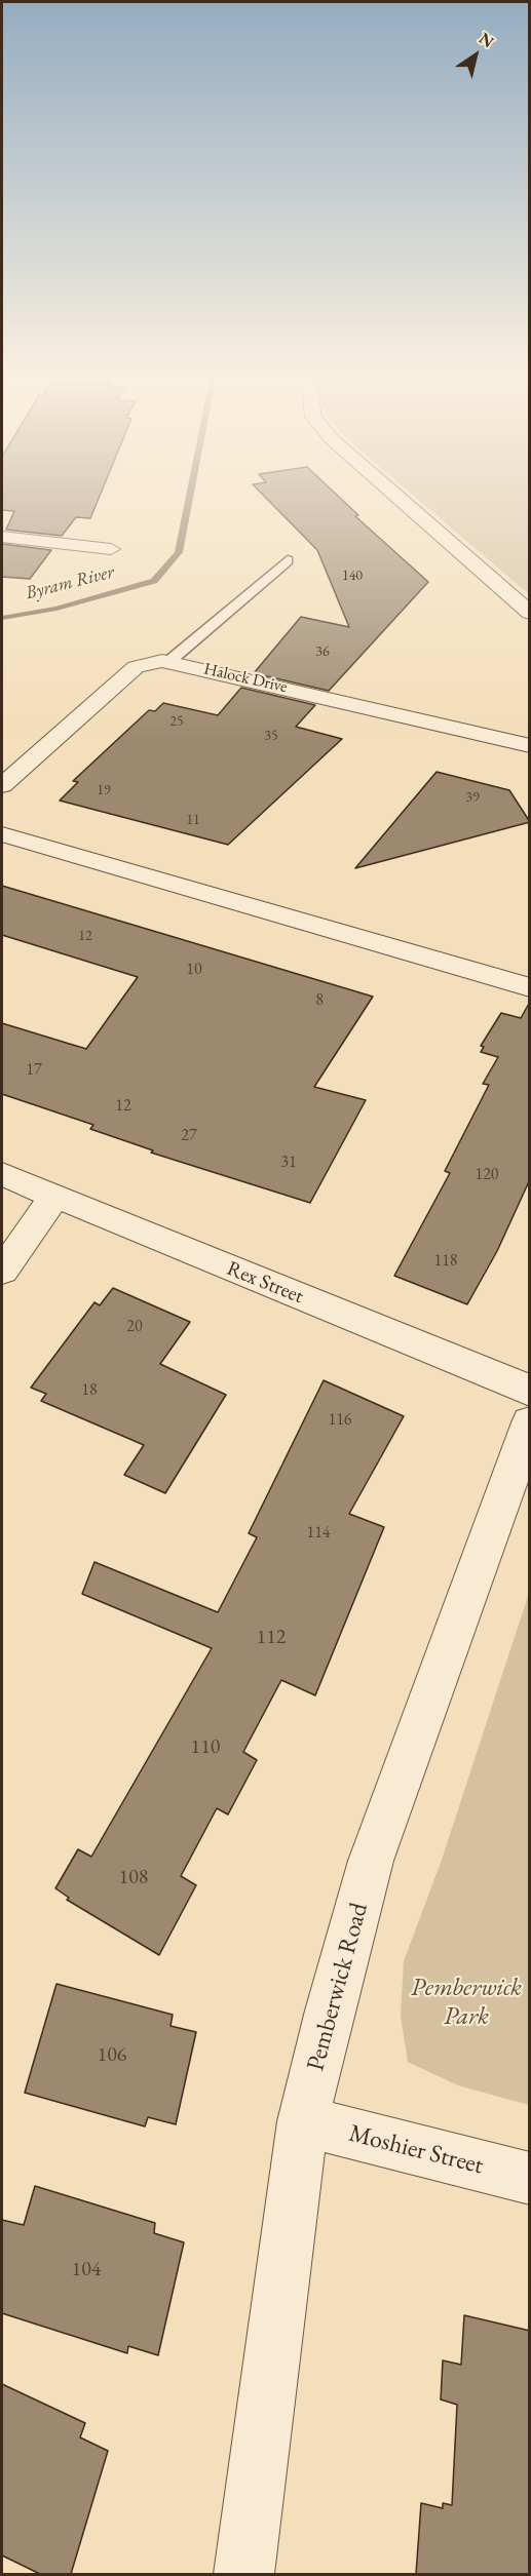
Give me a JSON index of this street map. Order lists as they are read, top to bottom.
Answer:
{
  "streets": {
    "street": [
      "Halock Drive",
      "Rex Street",
      "Pemberwick Road",
      "Moshier Street"
    ]
  },
  "crossings": [
    ["Pemberwick Road", "Moshier Street"]
  ],
  "water": ["Byram River"],
  "parks": ["Pemberwick Park"],
  "house_numbers": [
    "140",
    "36",
    "25",
    "35",
    "19",
    "39",
    "11",
    "12",
    "10",
    "8",
    "17",
    "12",
    "27",
    "31",
    "120",
    "118",
    "20",
    "18",
    "116",
    "114",
    "112",
    "110",
    "108",
    "106",
    "104"
  ],
  "north": "top right"
}
